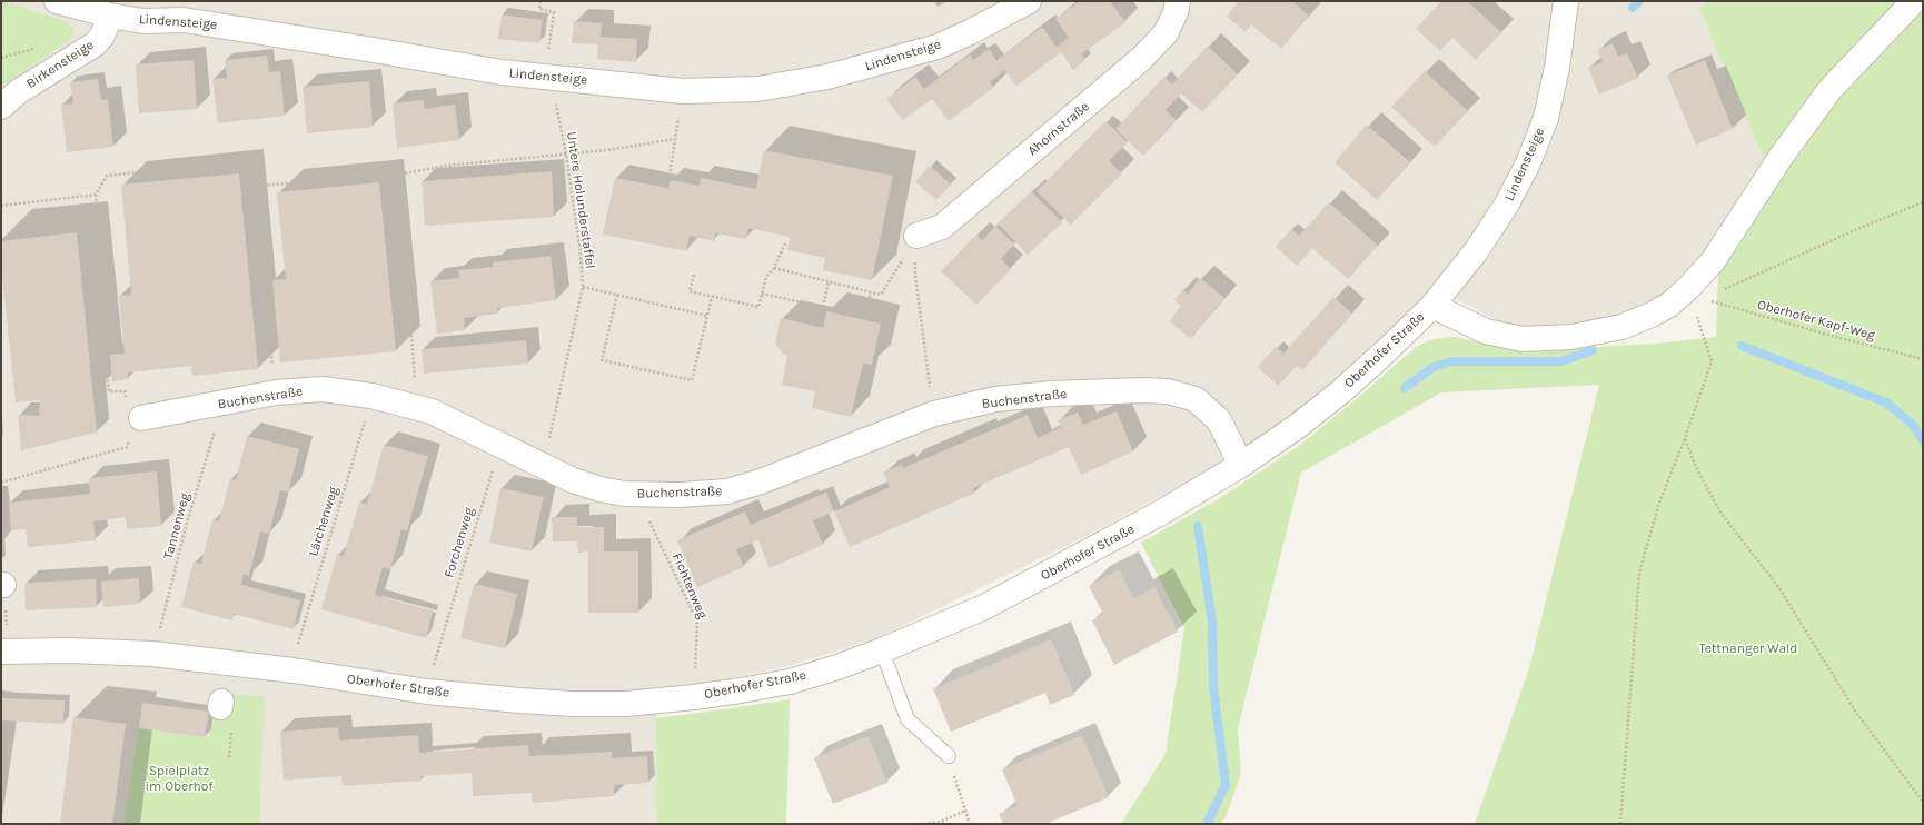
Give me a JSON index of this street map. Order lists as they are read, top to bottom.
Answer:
{
  "streets": {
    "street": [
      "Lindensteige",
      "Birkensteige",
      "Ahornstraße",
      "Oberhofer Straße",
      "Buchenstraße"
    ],
    "path": [
      "Untere Holunderstaffel",
      "Oberhofer Kapf-Weg",
      "Lärchenweg",
      "Tannenweg",
      "Forchenweg",
      "Fichtenweg"
    ]
  },
  "crossings": [
    ["Lindensteige", "Birkensteige"],
    ["Lindensteige", "Oberhofer Straße"],
    ["Oberhofer Straße", "Buchenstraße"],
    ["Oberhofer Straße", "Fichtenweg"]
  ],
  "parks": ["Tettnanger Wald", "Spielplatz im Oberhof"]
}
